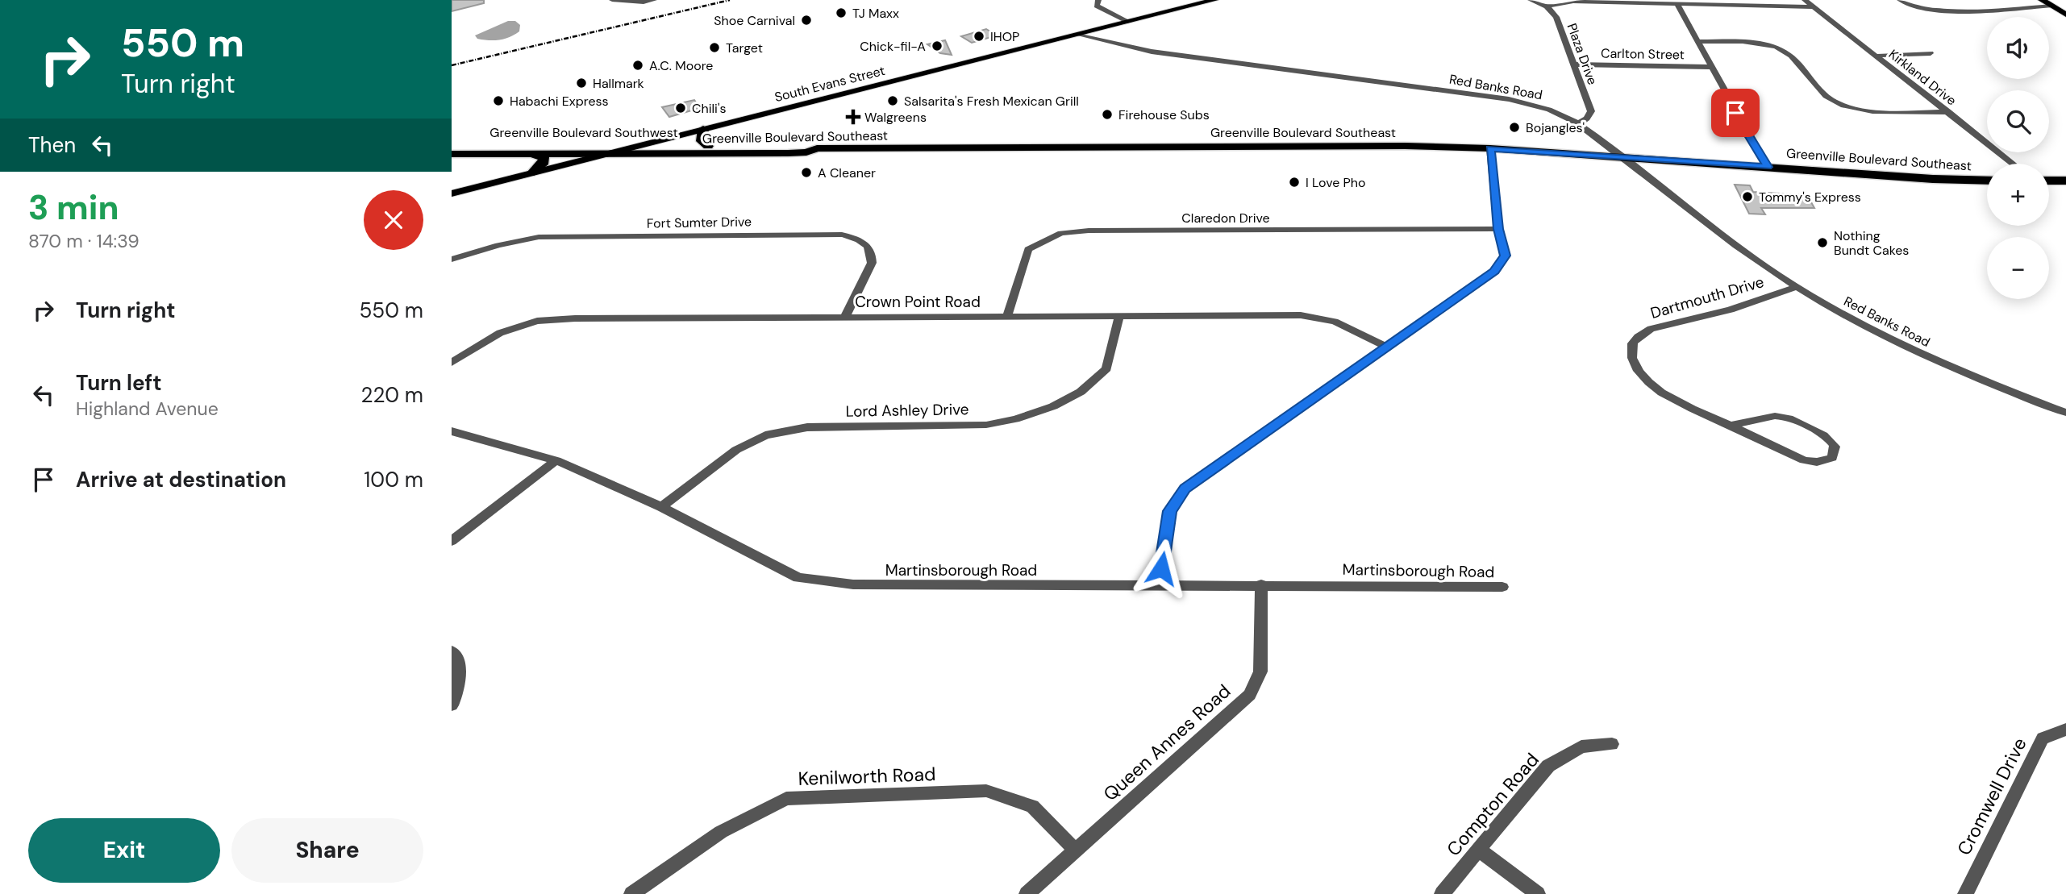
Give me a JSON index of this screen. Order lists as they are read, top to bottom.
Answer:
{
  "streets": {
    "highway": ["Greenville Boulevard Southwest", "Greenville Boulevard Southeast"],
    "main road": ["South Evans Street"],
    "street": [
      "Plaza Drive",
      "Carlton Street",
      "Kirkland Drive",
      "Red Banks Road",
      "Claredon Drive",
      "Fort Sumter Drive",
      "Dartmouth Drive",
      "Crown Point Road",
      "Lord Ashley Drive",
      "Martinsborough Road",
      "Queen Annes Road",
      "Kenilworth Road",
      "Cromwell Drive",
      "Compton Road"
    ]
  },
  "crossings": [
    ["Plaza Drive", "Carlton Street"],
    ["Plaza Drive", "Red Banks Road"],
    ["South Evans Street", "Red Banks Road"],
    ["South Evans Street", "Greenville Boulevard Southwest"],
    ["South Evans Street", "Greenville Boulevard Southeast"],
    ["Red Banks Road", "Greenville Boulevard Southeast"],
    ["Red Banks Road", "Dartmouth Drive"],
    ["Greenville Boulevard Southwest", "Greenville Boulevard Southeast"],
    ["Claredon Drive", "Crown Point Road"],
    ["Fort Sumter Drive", "Crown Point Road"],
    ["Crown Point Road", "Lord Ashley Drive"],
    ["Lord Ashley Drive", "Martinsborough Road"],
    ["Martinsborough Road", "Queen Annes Road"],
    ["Queen Annes Road", "Kenilworth Road"]
  ],
  "places": {
    "other": [
      "TJ Maxx",
      "Shoe Carnival",
      "IHOP",
      "Chick-fil-A",
      "Target",
      "A.C. Moore",
      "Hallmark",
      "Habachi Express",
      "Salsarita's Fresh Mexican Grill",
      "Chili's",
      "Firehouse Subs",
      "Bojangles'",
      "A Cleaner",
      "I Love Pho",
      "Tommy's Express",
      "Nothing Bundt Cakes"
    ],
    "health": ["Walgreens"]
  },
  "page": {
    "turn": ["550 m", "Turn right"],
    "map_buttons": ["+", "−"],
    "then": "Then",
    "heading": ["3 min", "870 m · 14:39"],
    "list": [
      {
        "name": "Turn right",
        "value": "550 m"
      },
      {
        "name": "Turn left",
        "note": "Highland Avenue",
        "value": "220 m"
      },
      {
        "name": "Arrive at destination",
        "value": "100 m"
      }
    ],
    "buttons": ["Exit", "Share"]
  }
}
